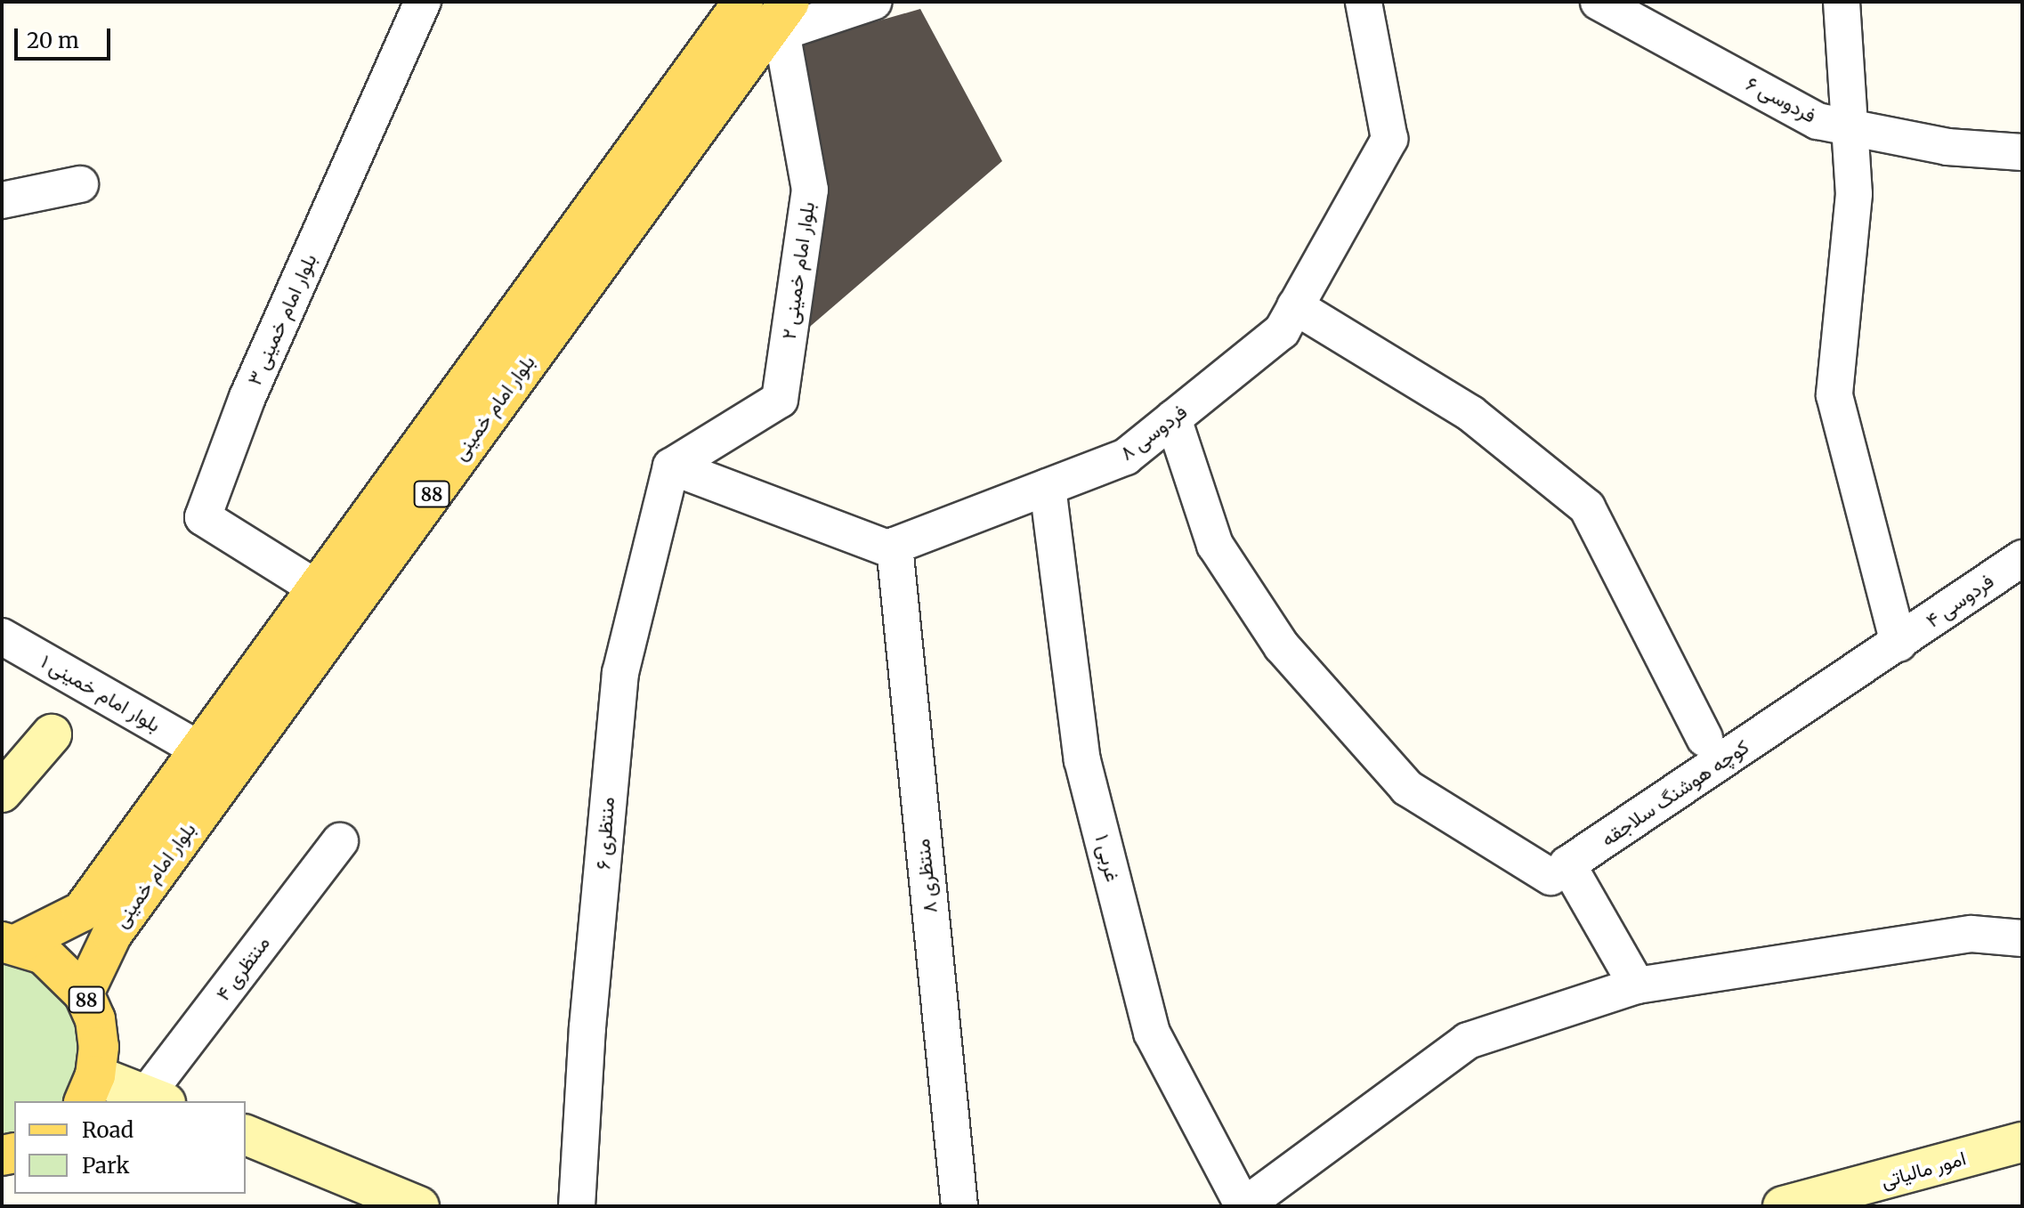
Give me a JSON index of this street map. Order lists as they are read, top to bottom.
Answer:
{
  "streets": {
    "main road": ["بلوار امام خمینی", "88"],
    "street": [
      "فردوسی ۶",
      "بلوار امام خمینی ۲",
      "بلوار امام خمینی ۳",
      "فردوسی ۸",
      "فردوسی ۴",
      "بلوار امام خمینی ۱",
      "کوچه هوشنگ سلاجقه",
      "منتظری ۶",
      "غربی ۱",
      "منتظری ۸",
      "منتظری ۴",
      "امور مالیاتی"
    ]
  },
  "crossings": [
    ["بلوار امام خمینی ۲", "بلوار امام خمینی"],
    ["بلوار امام خمینی ۲", "منتظری ۶"],
    ["بلوار امام خمینی ۳", "بلوار امام خمینی"],
    ["بلوار امام خمینی", "88"],
    ["بلوار امام خمینی", "بلوار امام خمینی ۱"],
    ["فردوسی ۸", "غربی ۱"],
    ["فردوسی ۸", "منتظری ۸"],
    ["فردوسی ۴", "کوچه هوشنگ سلاجقه"]
  ],
  "legend": ["Road", "Park"],
  "scale_bar": "20 m"
}
